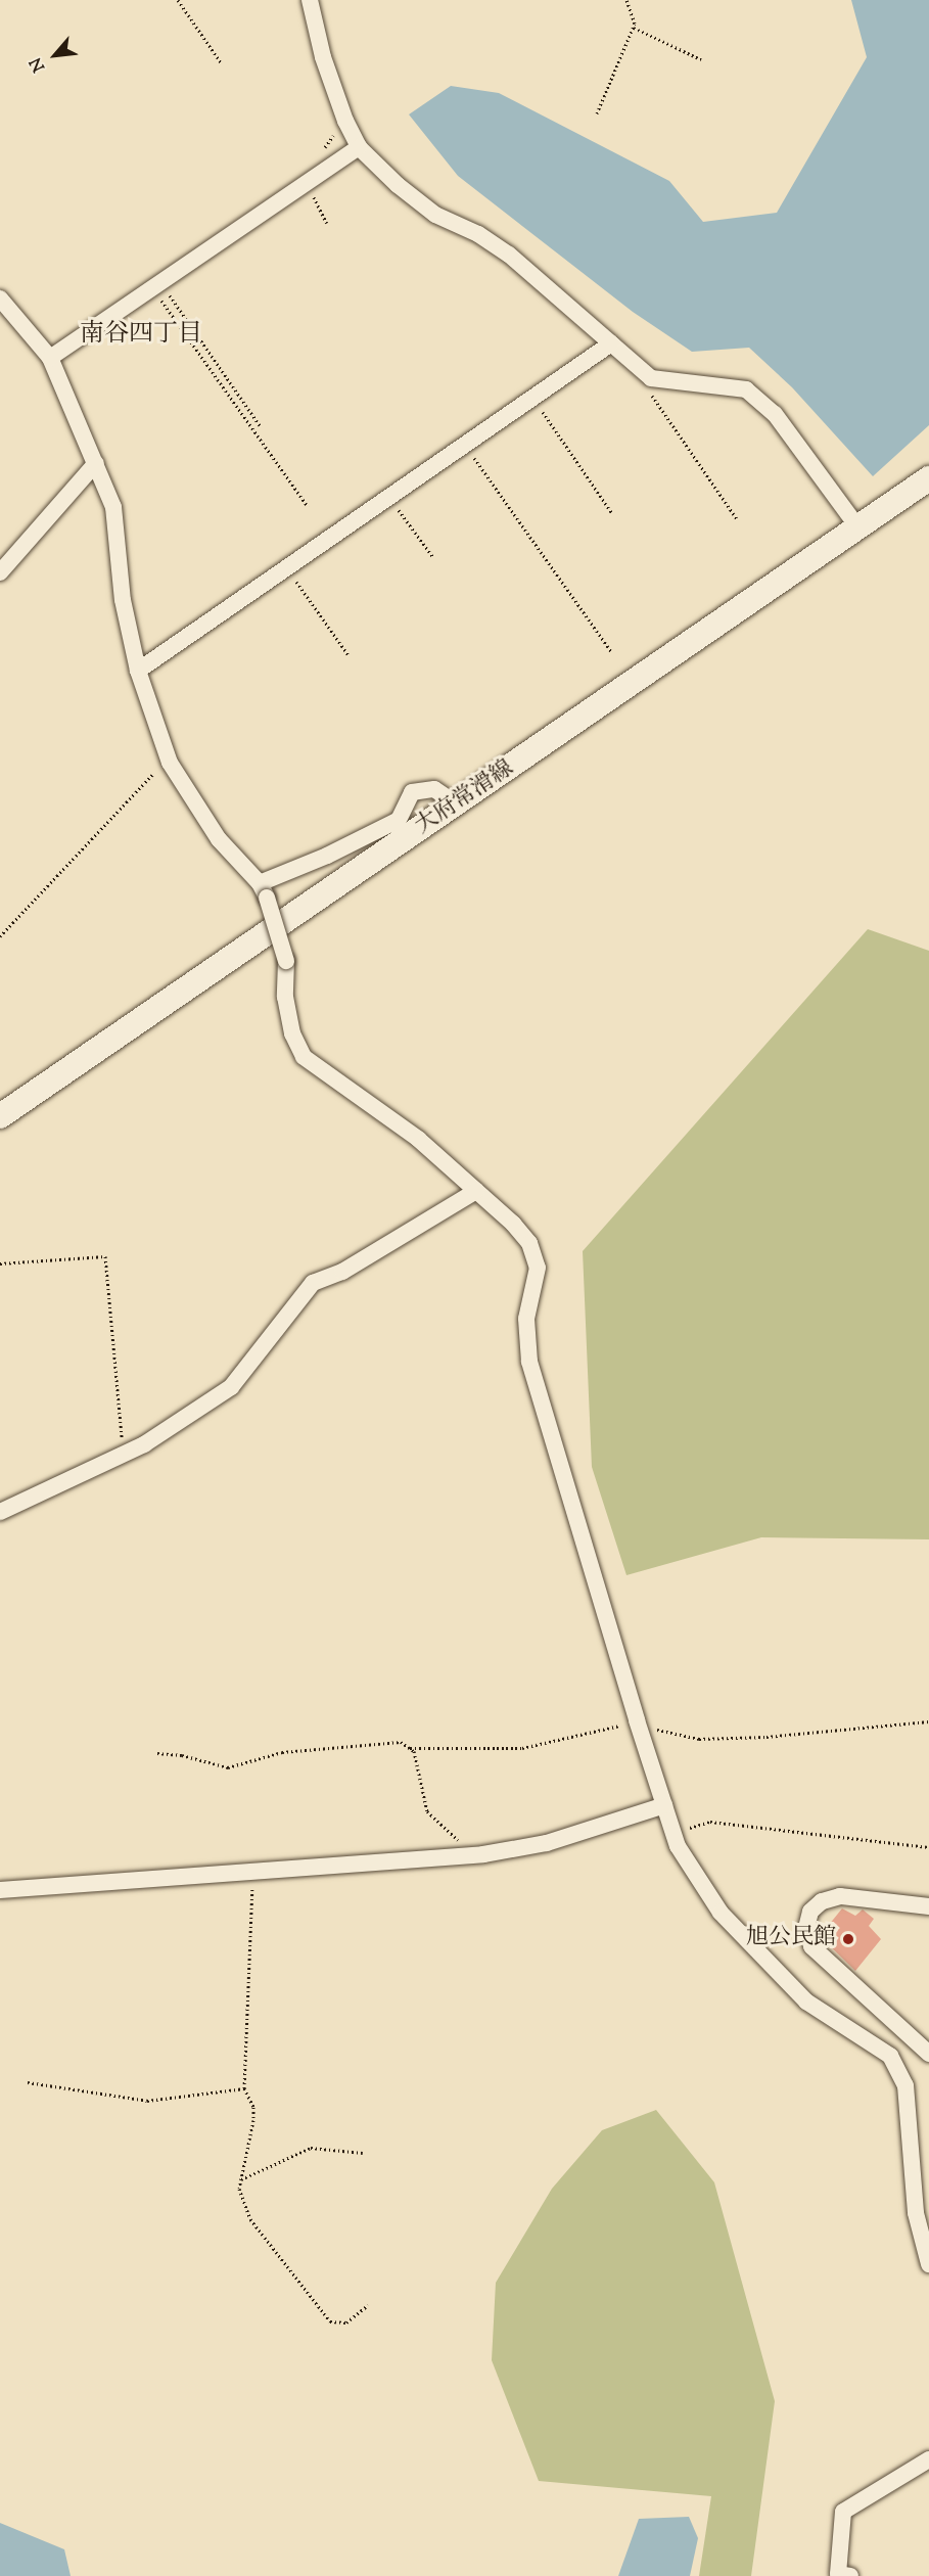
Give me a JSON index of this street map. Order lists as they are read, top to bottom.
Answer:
{
  "streets": {
    "main road": ["大府常滑線"]
  },
  "districts": ["南谷四丁目"],
  "places": ["旭公民館"],
  "north": "bottom left"
}
